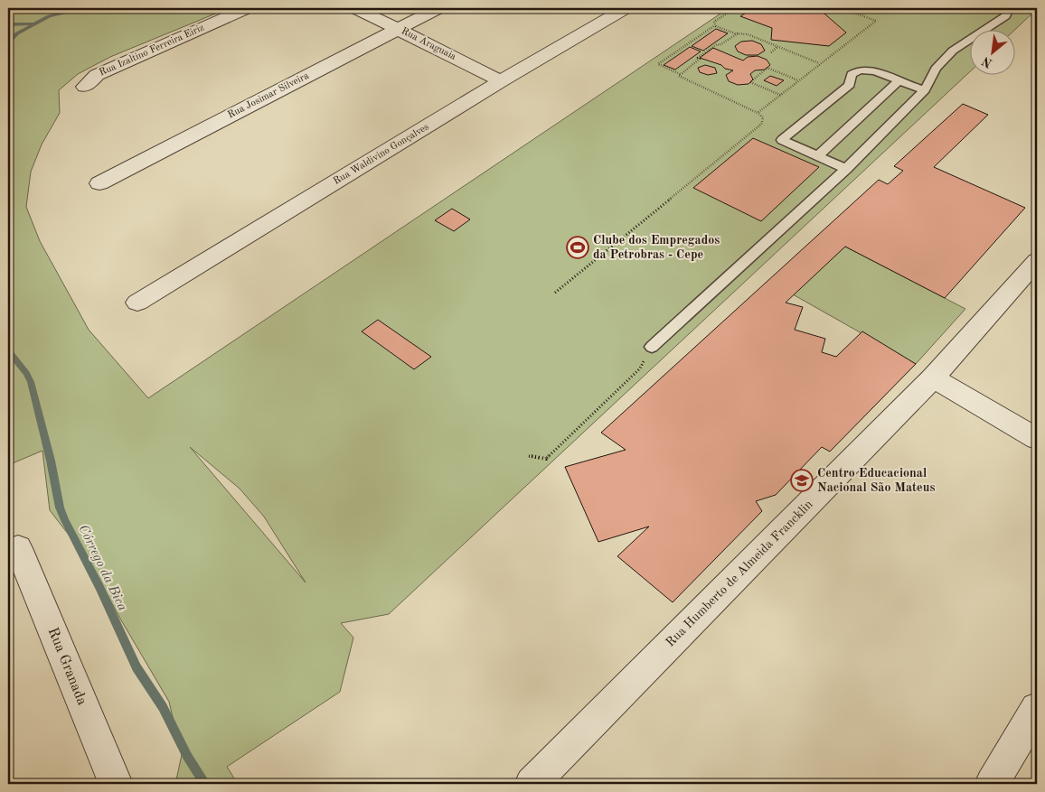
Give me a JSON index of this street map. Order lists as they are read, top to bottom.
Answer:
{
  "streets": {
    "street": [
      "Rua Araguaia",
      "Rua Izaltino Ferreira Eiriz",
      "Rua Josimar Silveira",
      "Rua Waldivino Gonçalves",
      "Rua Humberto de Almeida Francklin",
      "Rua Granada"
    ]
  },
  "crossings": [
    ["Rua Araguaia", "Rua Josimar Silveira"],
    ["Rua Araguaia", "Rua Waldivino Gonçalves"]
  ],
  "water": ["Córrego da Bica"],
  "places": {
    "sports": ["Clube dos Empregados da Petrobras - Cepe"],
    "school or university": ["Centro Educacional Nacional São Mateus"]
  },
  "north": "bottom left"
}
